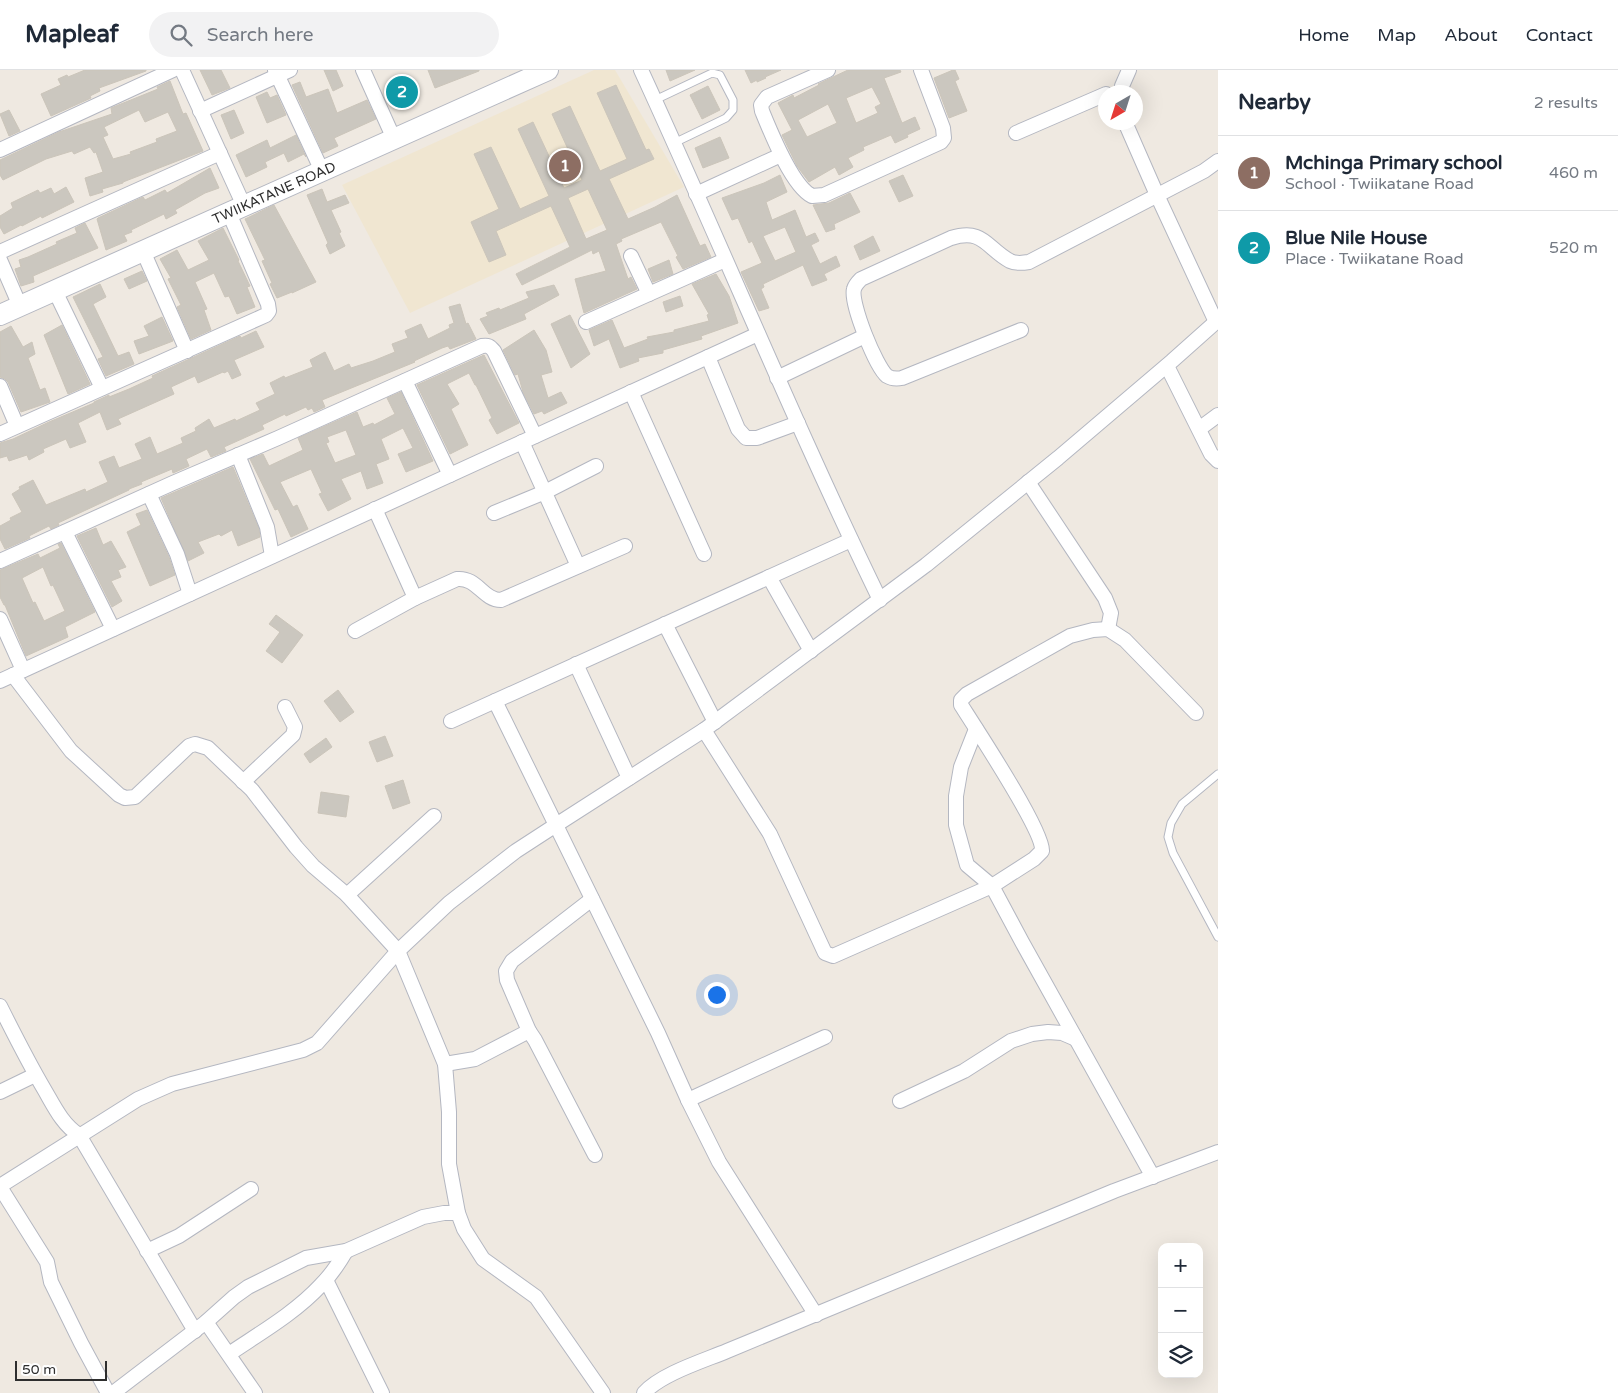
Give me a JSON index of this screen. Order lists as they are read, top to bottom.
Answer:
{
  "streets": {
    "main road": ["TWIIKATANE ROAD"]
  },
  "scale_bar": "50 m",
  "north": "bottom left",
  "page": {
    "header": "Mapleaf",
    "search": "Search here",
    "nav": [
      "Home",
      "Map",
      "About",
      "Contact"
    ],
    "heading": ["Nearby", "2 results"],
    "pins": ["2", "1"],
    "list": [
      {
        "mark": "1",
        "name": "Mchinga Primary school",
        "note": "School · Twiikatane Road",
        "value": "460 m"
      },
      {
        "mark": "2",
        "name": "Blue Nile House",
        "note": "Place · Twiikatane Road",
        "value": "520 m"
      }
    ],
    "map_buttons": ["+", "−"],
    "scale": "50 m"
  }
}
